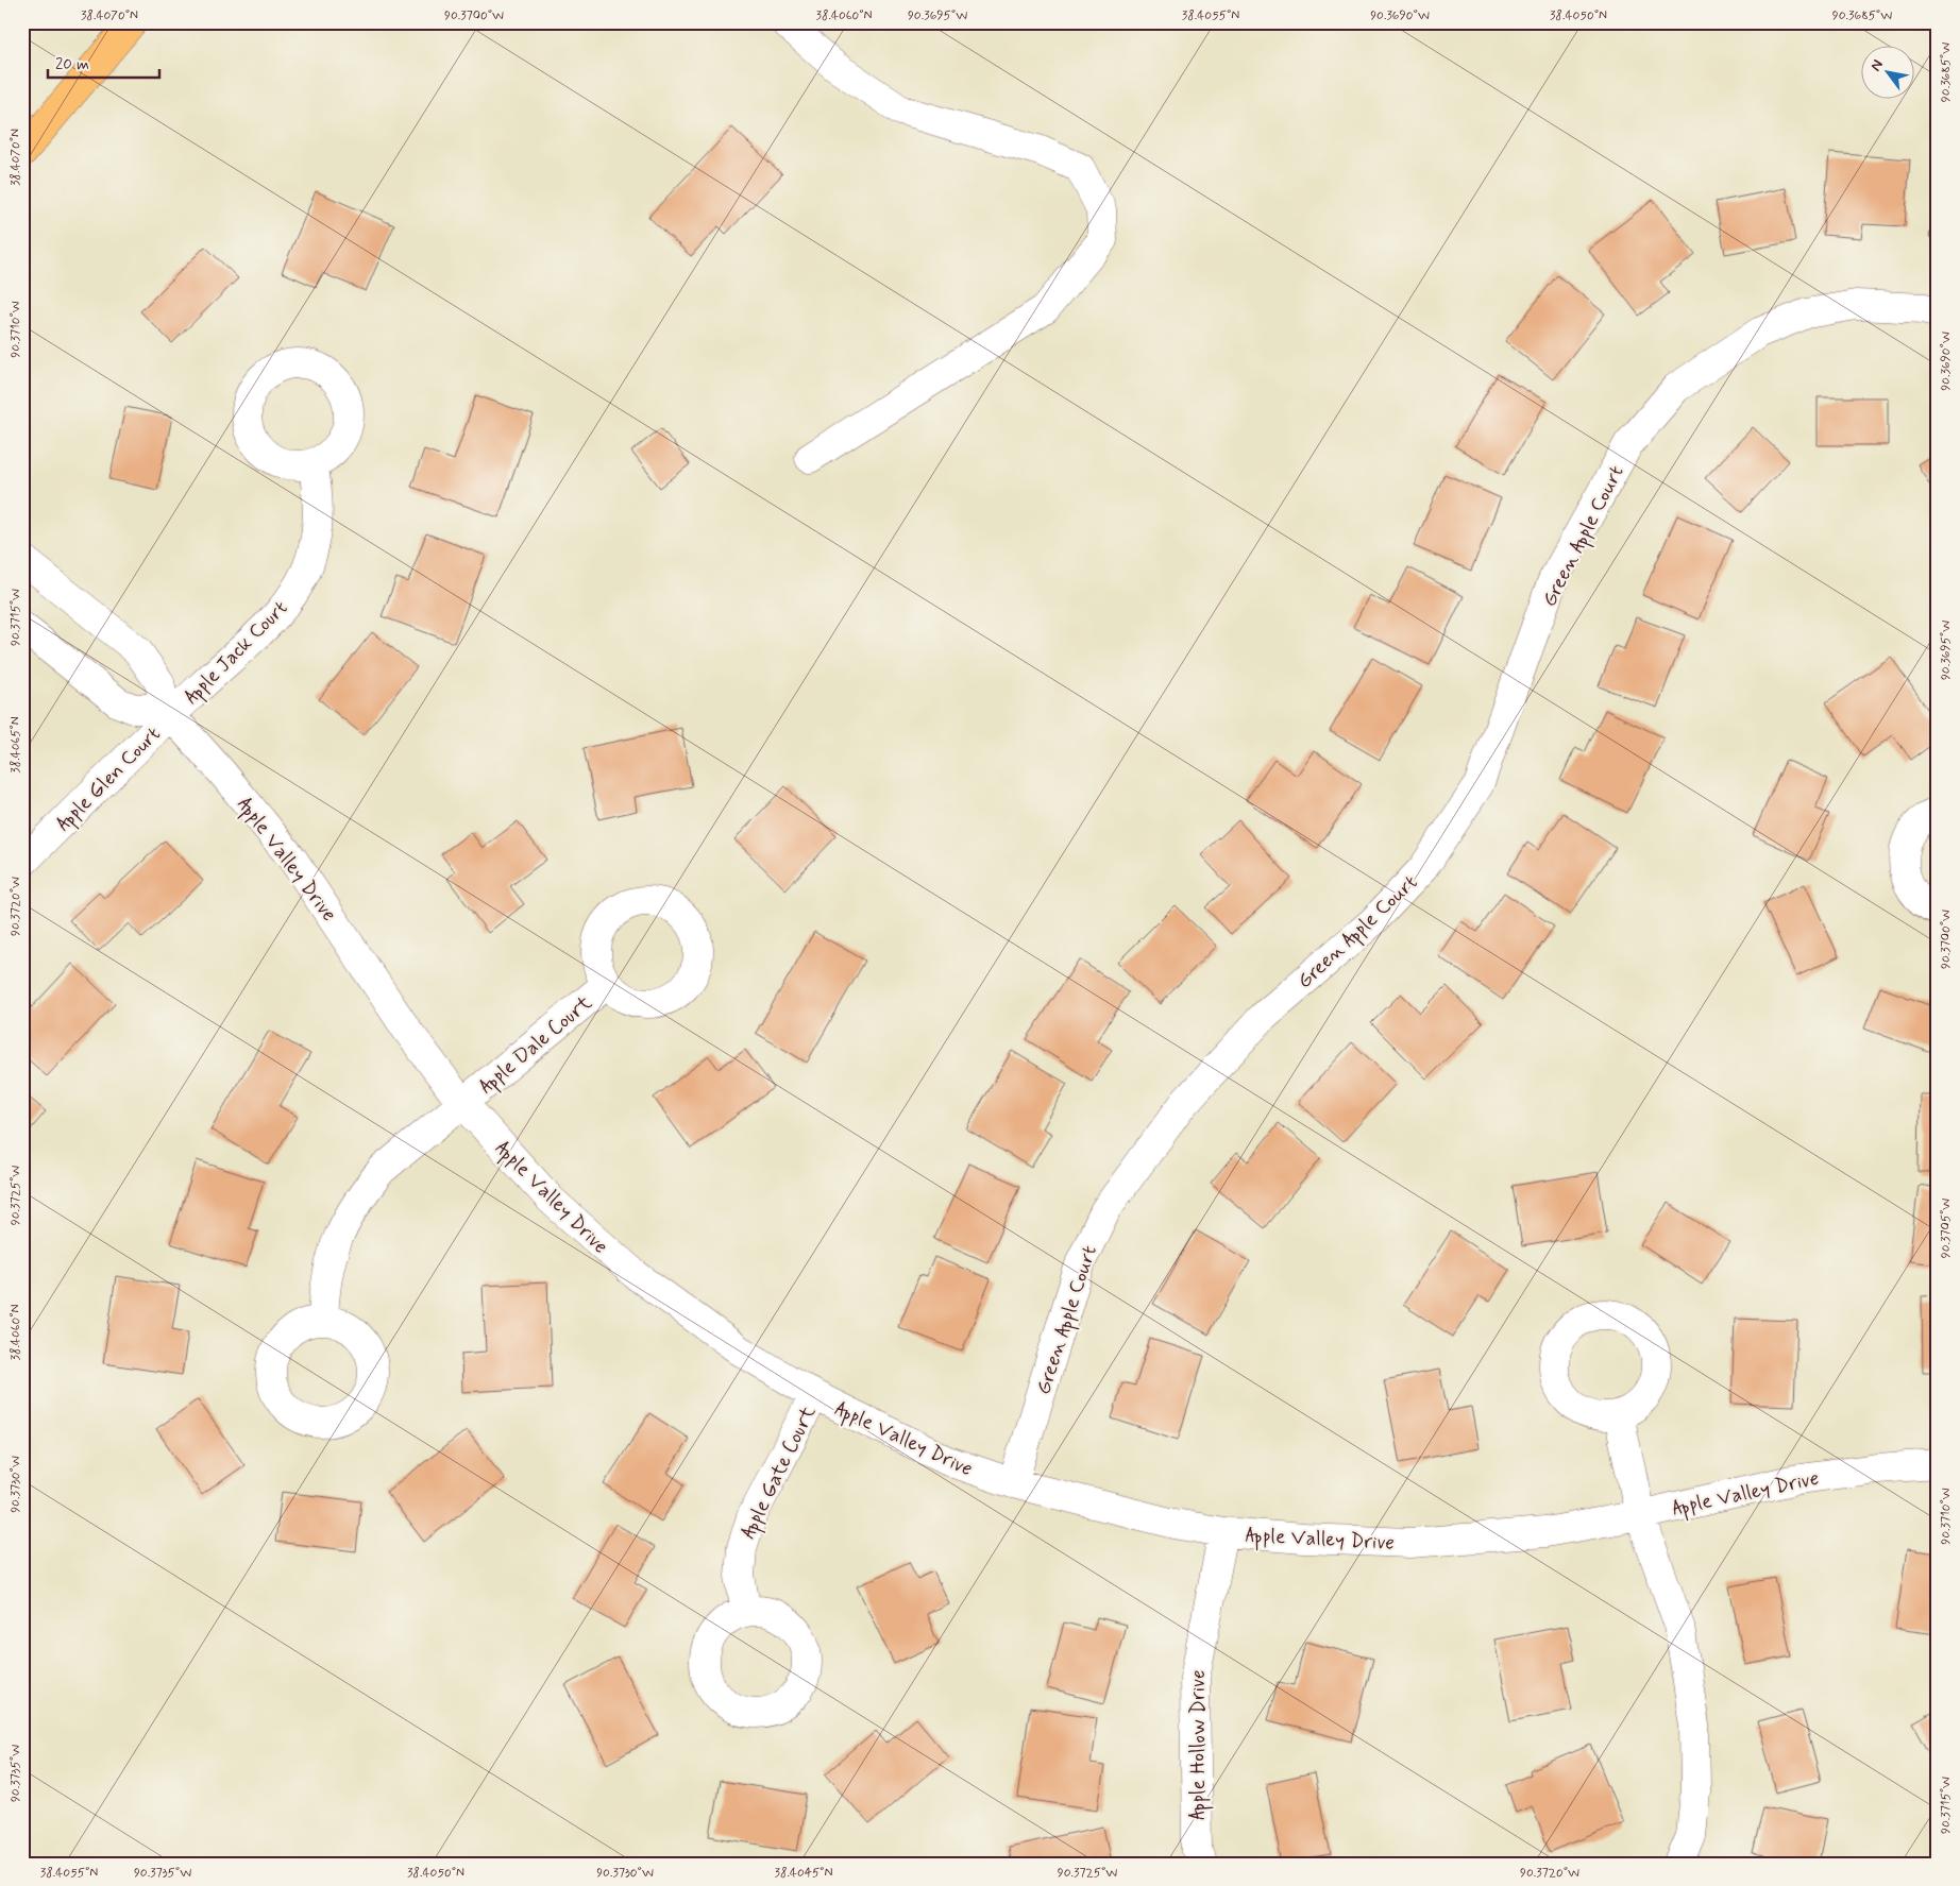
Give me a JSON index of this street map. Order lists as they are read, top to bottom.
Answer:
{
  "streets": {
    "street": [
      "Green Apple Court",
      "Apple Jack Court",
      "Apple Glen Court",
      "Apple Valley Drive",
      "Apple Dale Court",
      "Apple Gate Court",
      "Apple Hollow Drive"
    ]
  },
  "crossings": [
    ["Green Apple Court", "Apple Valley Drive"],
    ["Apple Jack Court", "Apple Glen Court"],
    ["Apple Jack Court", "Apple Valley Drive"],
    ["Apple Glen Court", "Apple Valley Drive"],
    ["Apple Valley Drive", "Apple Dale Court"],
    ["Apple Valley Drive", "Apple Gate Court"],
    ["Apple Valley Drive", "Apple Hollow Drive"]
  ],
  "scale_bar": "20 m",
  "north": "top left",
  "coordinates": [
    "38.4070°N",
    "90.3700°W",
    "38.4060°N",
    "90.3695°W",
    "38.4055°N",
    "90.3690°W",
    "38.4050°N",
    "90.3685°W",
    "90.3710°W",
    "90.3715°W",
    "38.4065°N",
    "90.3720°W",
    "90.3725°W",
    "90.3705°W",
    "90.3730°W",
    "90.3735°W",
    "38.4045°N"
  ]
}
